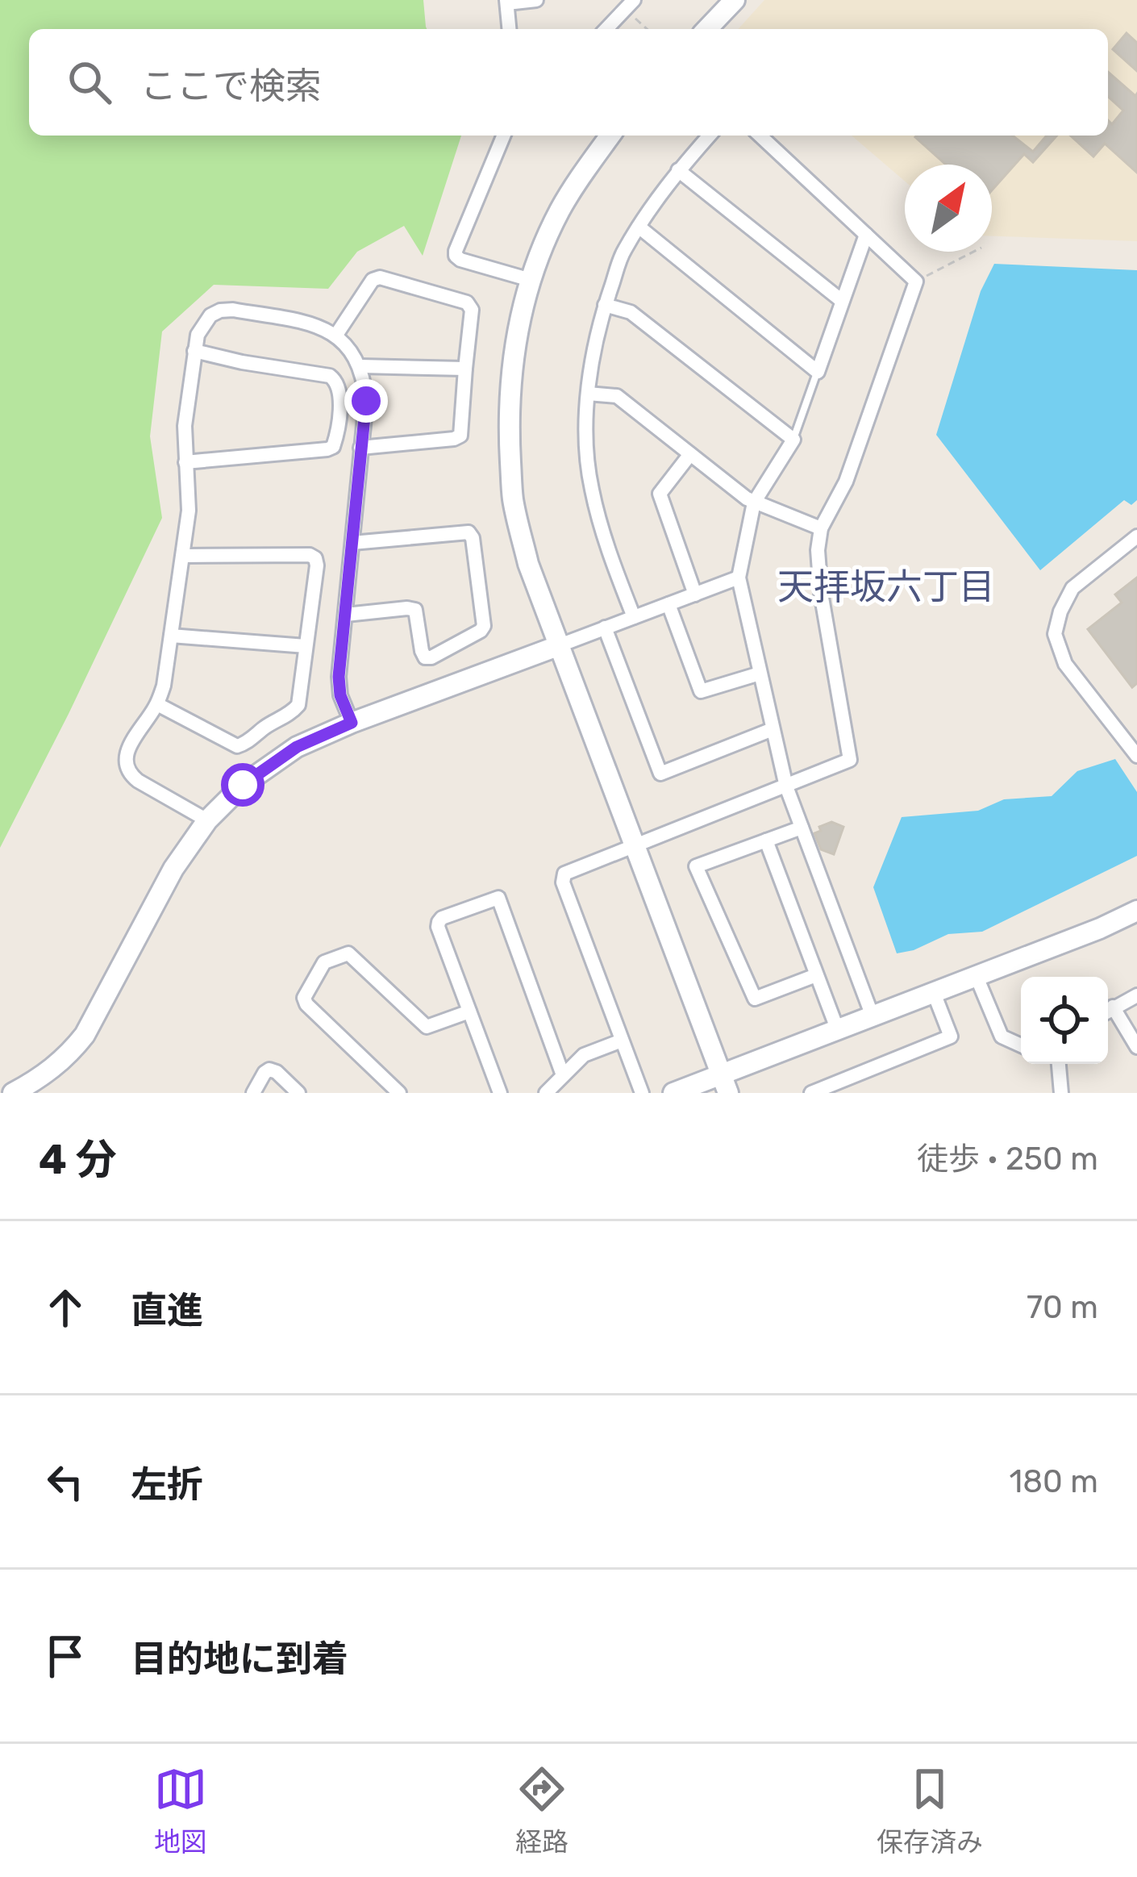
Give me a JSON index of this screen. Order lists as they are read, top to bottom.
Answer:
{
  "districts": ["天拝坂六丁目"],
  "north": "top right",
  "page": {
    "search": "ここで検索",
    "heading": ["4 分", "徒歩 · 250 m"],
    "list": [
      ["直進", "70 m"],
      ["左折", "180 m"],
      "目的地に到着"
    ],
    "nav": ["地図", "経路", "保存済み"]
  }
}
